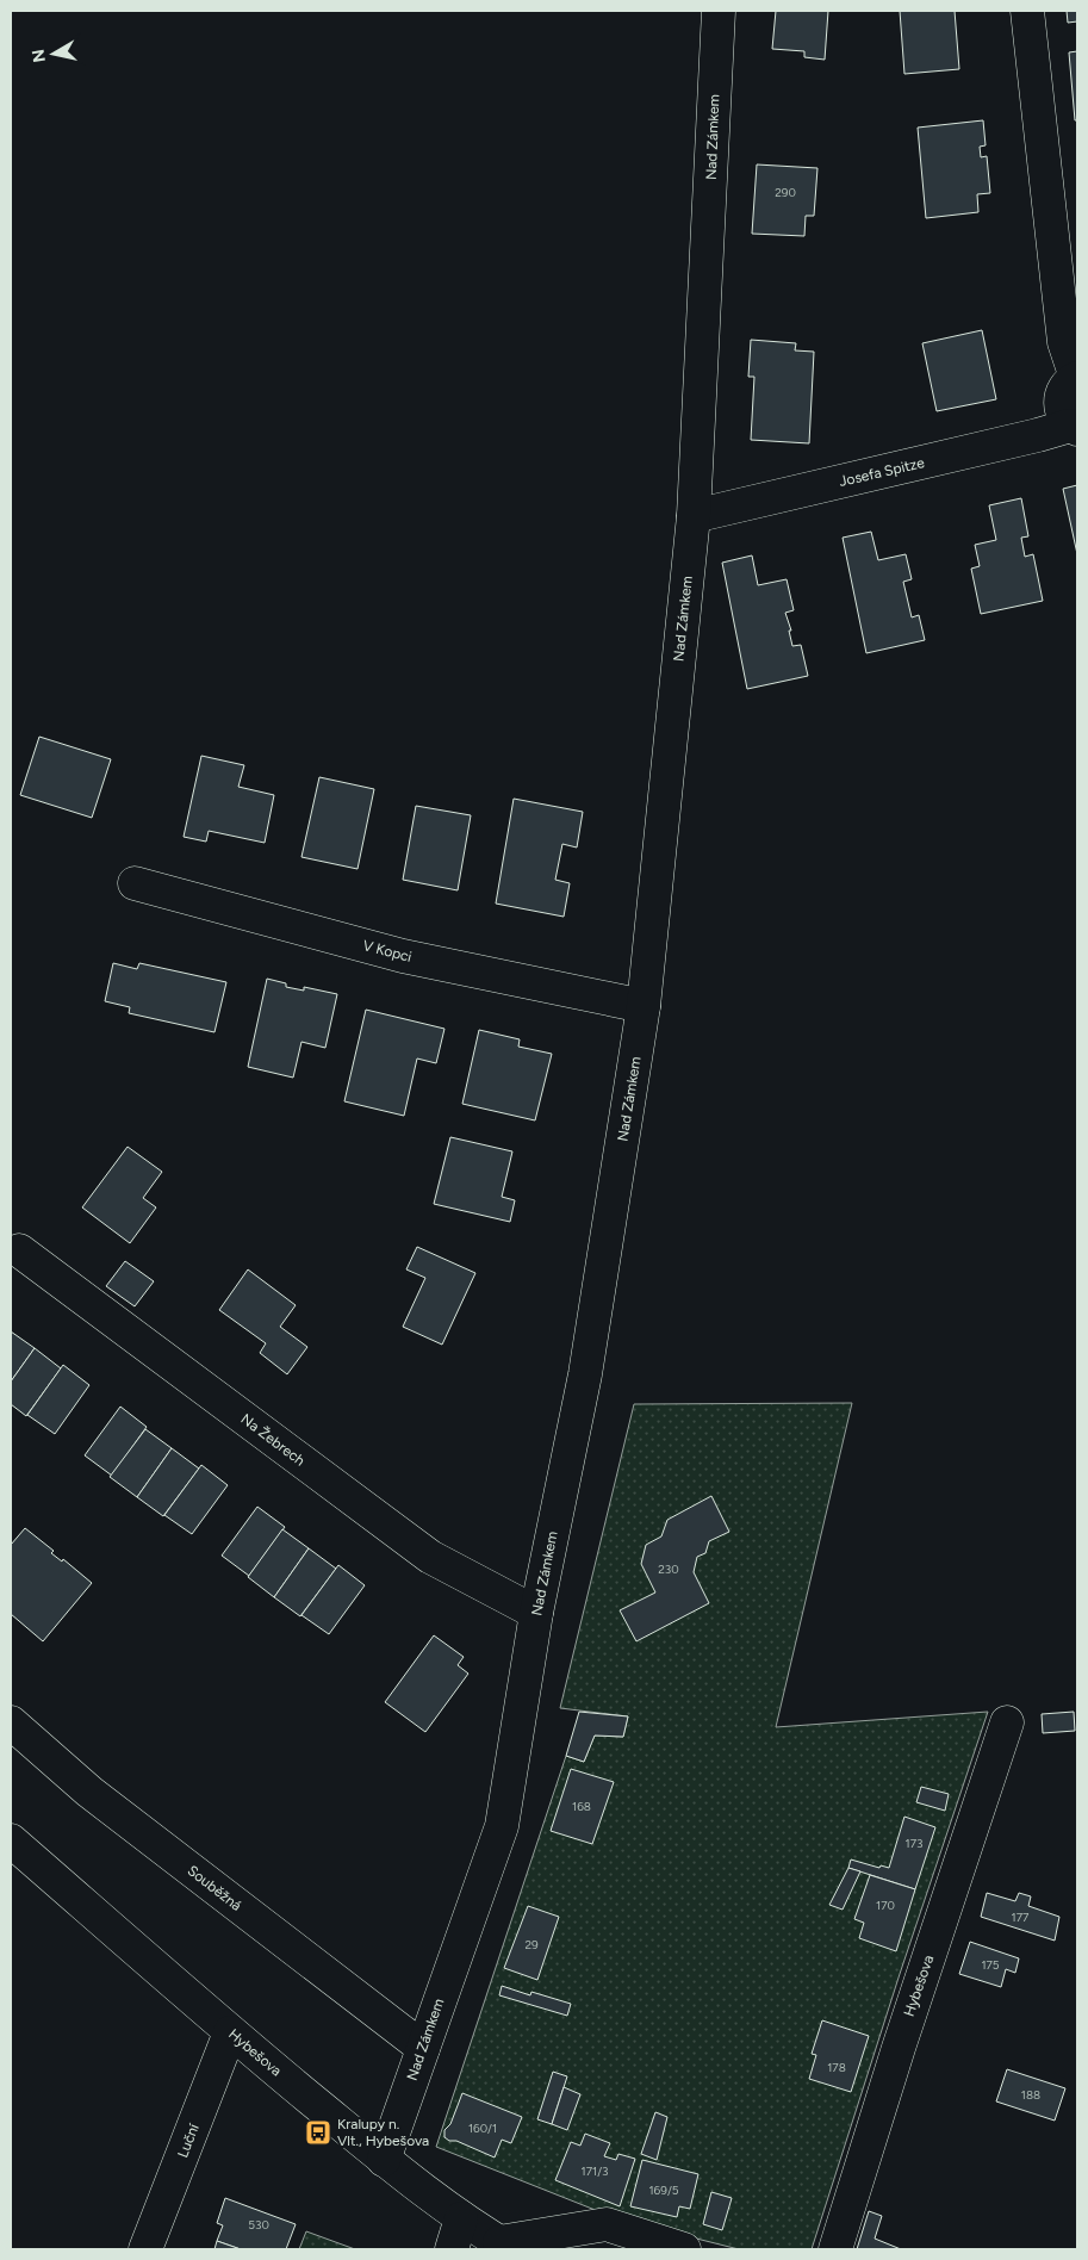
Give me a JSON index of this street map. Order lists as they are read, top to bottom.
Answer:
{
  "streets": {
    "street": [
      "Nad Zámkem",
      "Josefa Spitze",
      "V Kopci",
      "Na Žebrech",
      "Souběžná",
      "Hybešova",
      "Luční"
    ]
  },
  "crossings": [
    ["Nad Zámkem", "Josefa Spitze"],
    ["Nad Zámkem", "V Kopci"],
    ["Nad Zámkem", "Na Žebrech"],
    ["Nad Zámkem", "Souběžná"],
    ["Nad Zámkem", "Hybešova"],
    ["Hybešova", "Luční"]
  ],
  "places": {
    "bus stop": ["Kralupy n. Vlt., Hybešova"]
  },
  "house_numbers": [
    "290",
    "230",
    "168",
    "173",
    "170",
    "177",
    "29",
    "175",
    "178",
    "188",
    "160/1",
    "171/3",
    "169/5",
    "530"
  ],
  "north": "left"
}
